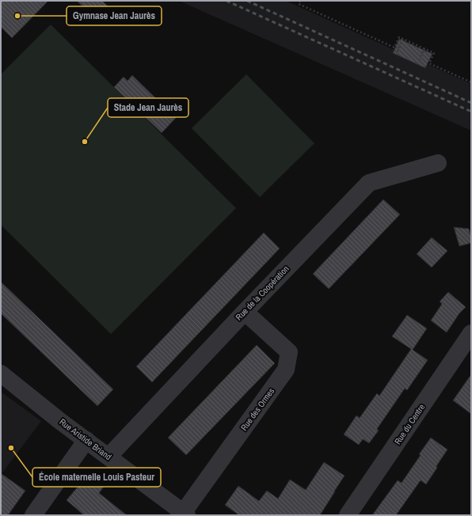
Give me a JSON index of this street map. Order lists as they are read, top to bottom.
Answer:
{
  "streets": {
    "street": [
      "Rue de la Coopération",
      "Rue des Ormes",
      "Rue du Centre",
      "Rue Aristide Briand"
    ]
  },
  "crossings": [
    ["Rue de la Coopération", "Rue des Ormes"],
    ["Rue de la Coopération", "Rue Aristide Briand"],
    ["Rue des Ormes", "Rue Aristide Briand"]
  ],
  "places": ["Gymnase Jean Jaurès", "Stade Jean Jaurès", "École maternelle Louis Pasteur"]
}
